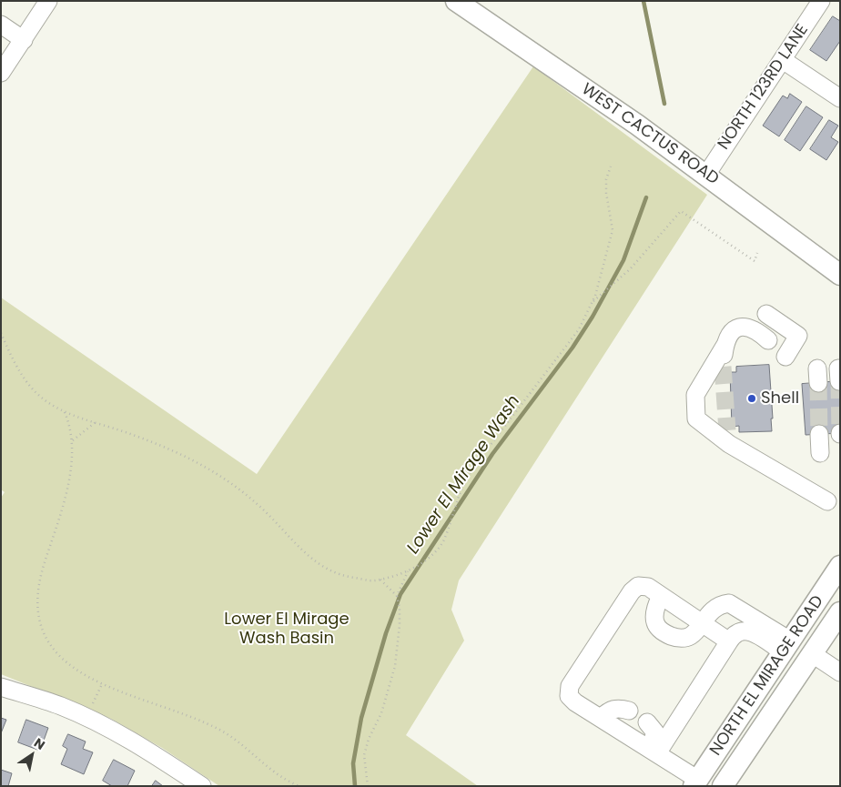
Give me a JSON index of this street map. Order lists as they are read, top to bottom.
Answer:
{
  "streets": {
    "main road": ["WEST CACTUS ROAD", "NORTH EL MIRAGE ROAD"],
    "street": ["NORTH 123RD LANE"]
  },
  "crossings": [
    ["NORTH 123RD LANE", "WEST CACTUS ROAD"]
  ],
  "water": ["Lower El Mirage Wash"],
  "parks": ["Lower El Mirage Wash Basin"],
  "places": ["Shell"],
  "north": "top right"
}
